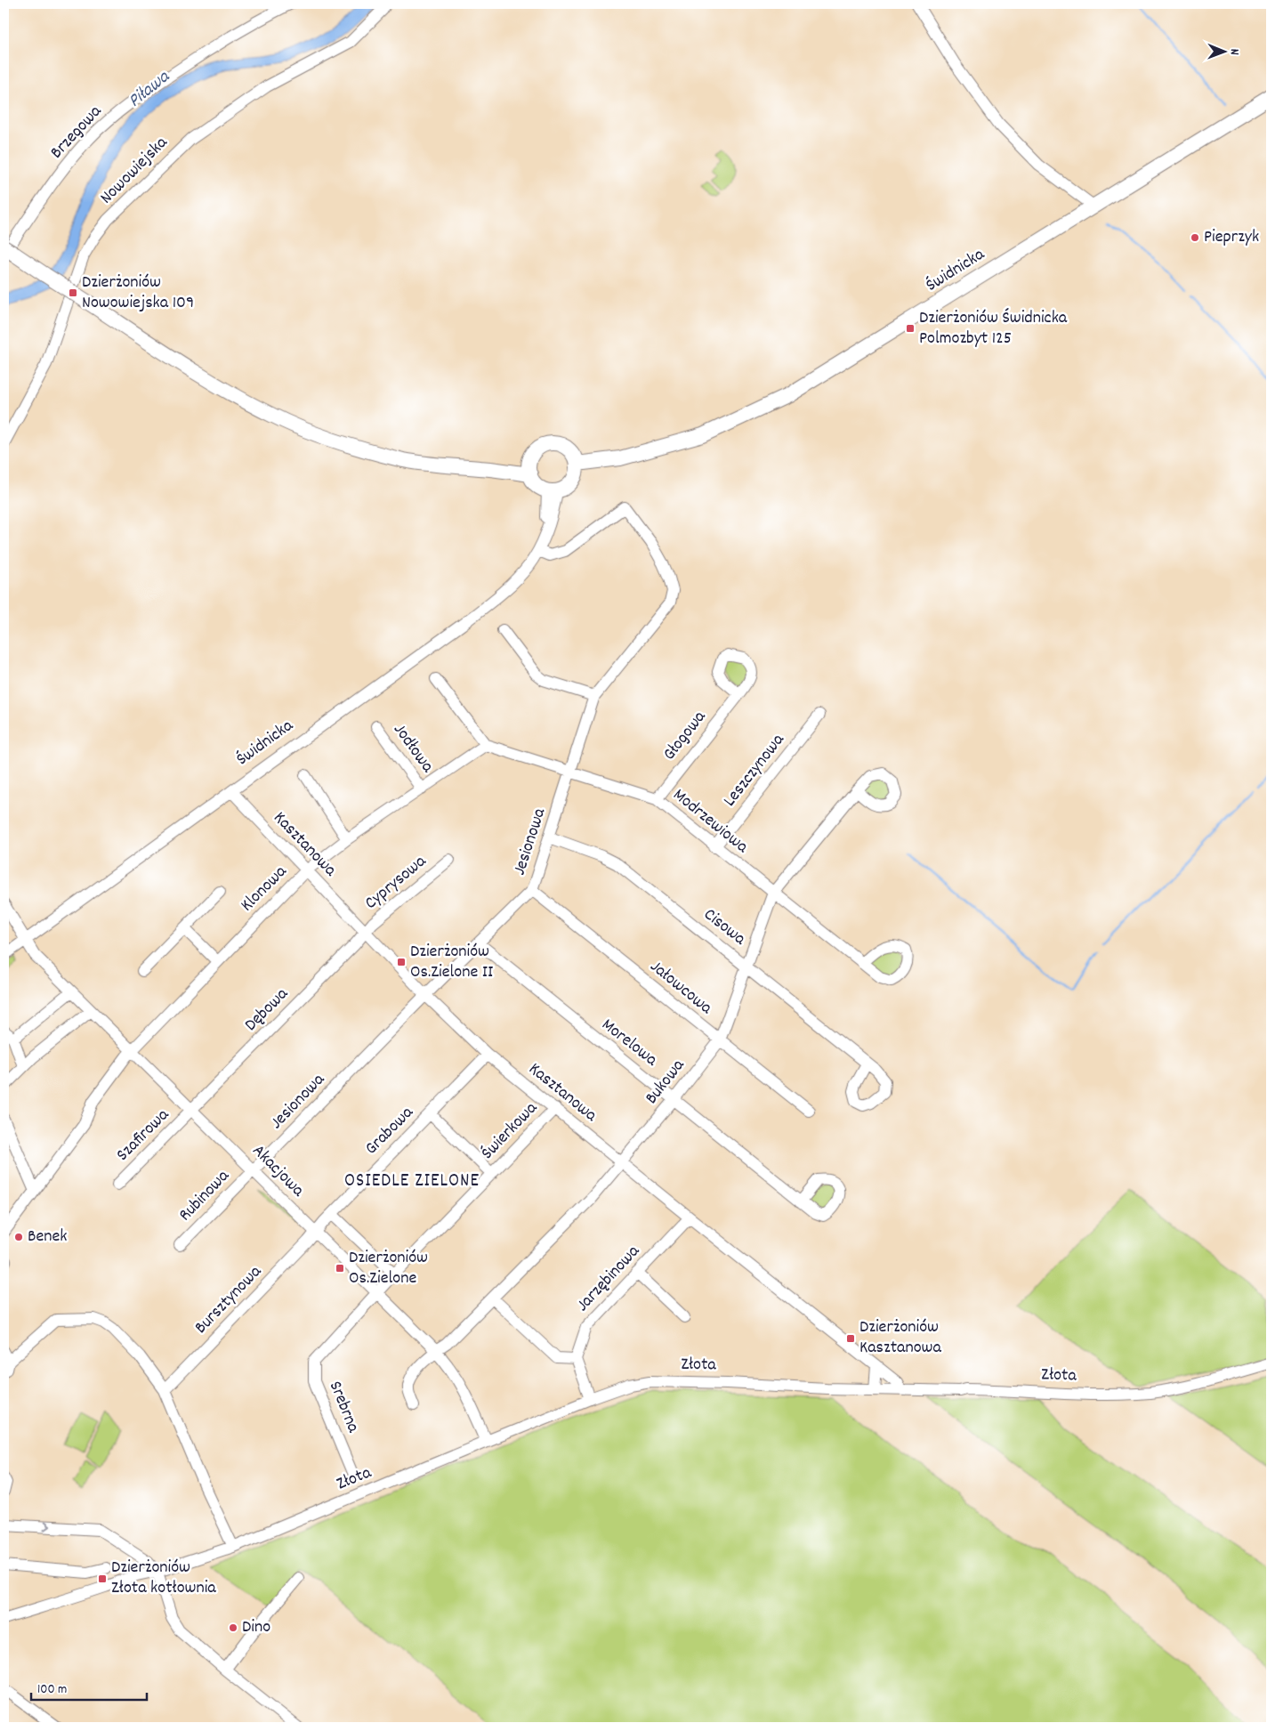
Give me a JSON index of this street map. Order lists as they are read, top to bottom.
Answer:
{
  "streets": {
    "main road": ["Świdnicka"],
    "street": [
      "Brzegowa",
      "Nowowiejska",
      "Głogowa",
      "Jodłowa",
      "Leszczynowa",
      "Modrzewiowa",
      "Jesionowa",
      "Kasztanowa",
      "Cyprysowa",
      "Klonowa",
      "Cisowa",
      "Jałowcowa",
      "Dębowa",
      "Morelowa",
      "Bukowa",
      "Grabowa",
      "Świerkowa",
      "Szafirowa",
      "Akacjowa",
      "Rubinowa",
      "Jarzębinowa",
      "Bursztynowa",
      "Złota",
      "Srebrna"
    ]
  },
  "crossings": [
    ["Świdnicka", "Jesionowa"],
    ["Świdnicka", "Kasztanowa"],
    ["Świdnicka", "Akacjowa"],
    ["Głogowa", "Modrzewiowa"],
    ["Jodłowa", "Klonowa"],
    ["Leszczynowa", "Modrzewiowa"],
    ["Modrzewiowa", "Jesionowa"],
    ["Modrzewiowa", "Klonowa"],
    ["Modrzewiowa", "Bukowa"],
    ["Jesionowa", "Kasztanowa"],
    ["Jesionowa", "Cisowa"],
    ["Jesionowa", "Jałowcowa"],
    ["Jesionowa", "Morelowa"],
    ["Jesionowa", "Akacjowa"],
    ["Jesionowa", "Rubinowa"],
    ["Kasztanowa", "Cyprysowa"],
    ["Kasztanowa", "Klonowa"],
    ["Kasztanowa", "Dębowa"],
    ["Kasztanowa", "Bukowa"],
    ["Kasztanowa", "Grabowa"],
    ["Kasztanowa", "Świerkowa"],
    ["Kasztanowa", "Jarzębinowa"],
    ["Kasztanowa", "Złota"],
    ["Cyprysowa", "Dębowa"],
    ["Klonowa", "Akacjowa"],
    ["Cisowa", "Bukowa"],
    ["Jałowcowa", "Bukowa"],
    ["Dębowa", "Szafirowa"],
    ["Dębowa", "Akacjowa"],
    ["Morelowa", "Bukowa"],
    ["Bukowa", "Akacjowa"],
    ["Grabowa", "Akacjowa"],
    ["Grabowa", "Bursztynowa"],
    ["Świerkowa", "Akacjowa"],
    ["Świerkowa", "Srebrna"],
    ["Szafirowa", "Akacjowa"],
    ["Akacjowa", "Rubinowa"],
    ["Akacjowa", "Bursztynowa"],
    ["Akacjowa", "Złota"],
    ["Akacjowa", "Srebrna"]
  ],
  "districts": ["OSIEDLE ZIELONE"],
  "water": ["Piława"],
  "places": {
    "other": ["Pieprzyk", "Benek", "Dino"],
    "transit": [
      "Dzierżoniów Nowowiejska 109",
      "Dzierżoniów Świdnicka Polmozbyt 125",
      "Dzierżoniów Os.Zielone II",
      "Dzierżoniów Os.Zielone",
      "Dzierżoniów Kasztanowa",
      "Dzierżoniów Złota kotłownia"
    ]
  },
  "scale_bar": "100 m",
  "north": "right"
}
